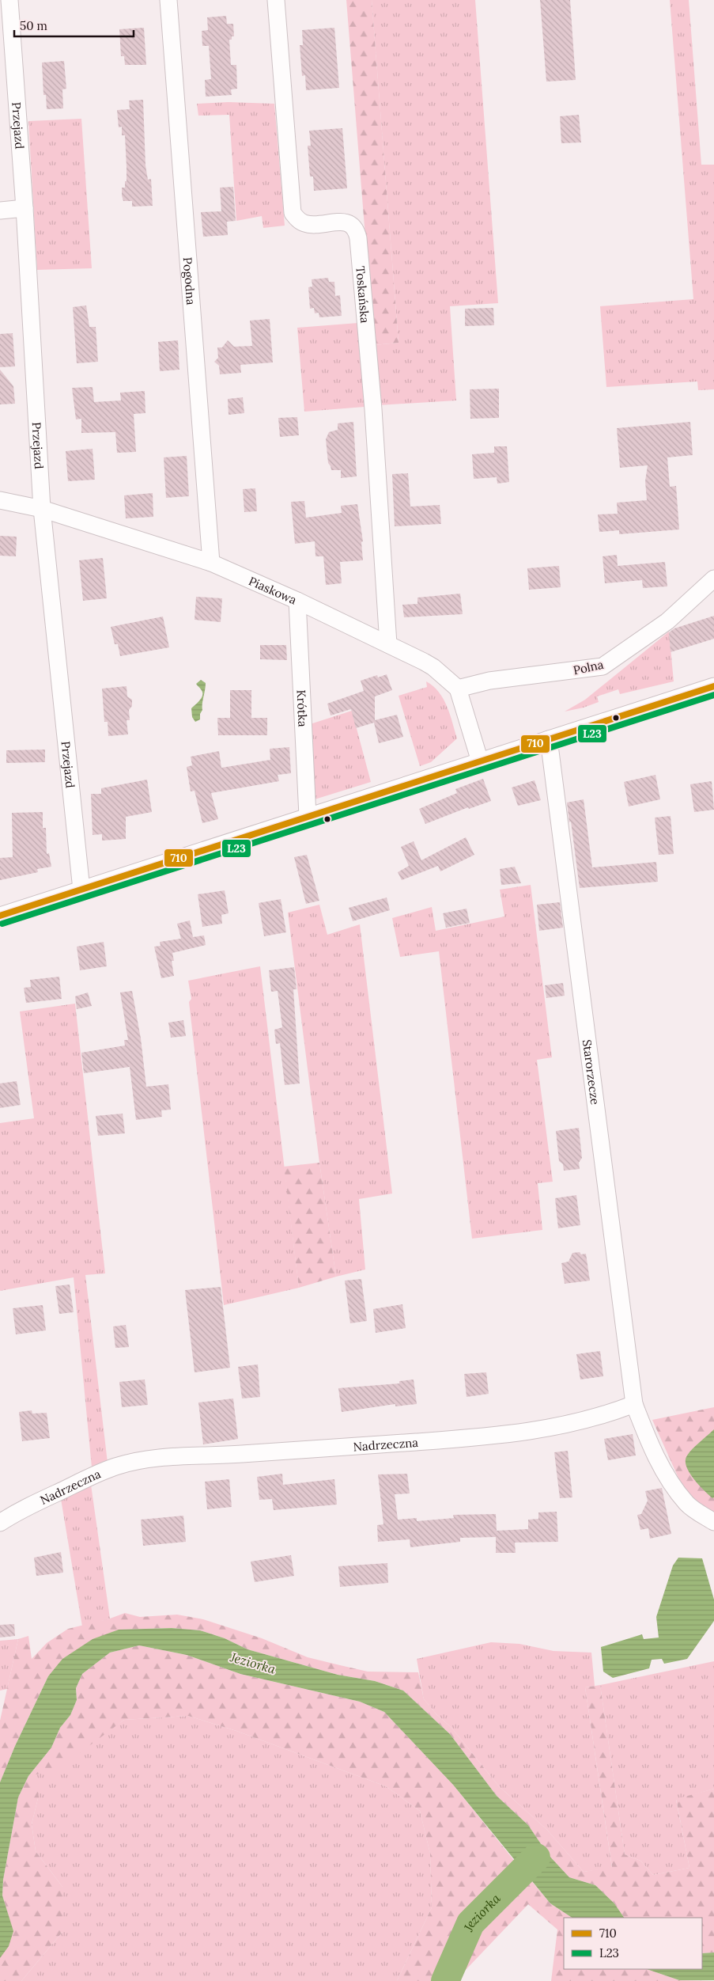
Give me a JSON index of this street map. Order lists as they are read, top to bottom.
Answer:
{
  "streets": {
    "street": [
      "Przejazd",
      "Pogodna",
      "Toskańska",
      "Piaskowa",
      "Polna",
      "Krótka",
      "Starorzecze",
      "Nadrzeczna"
    ]
  },
  "crossings": [
    ["Przejazd", "Piaskowa"],
    ["Pogodna", "Piaskowa"],
    ["Toskańska", "Piaskowa"],
    ["Piaskowa", "Polna"],
    ["Piaskowa", "Krótka"],
    ["Starorzecze", "Nadrzeczna"]
  ],
  "water": ["Jeziorka"],
  "lines": ["transit line 710", "transit line L23"],
  "legend": ["710", "L23"],
  "scale_bar": "50 m"
}
